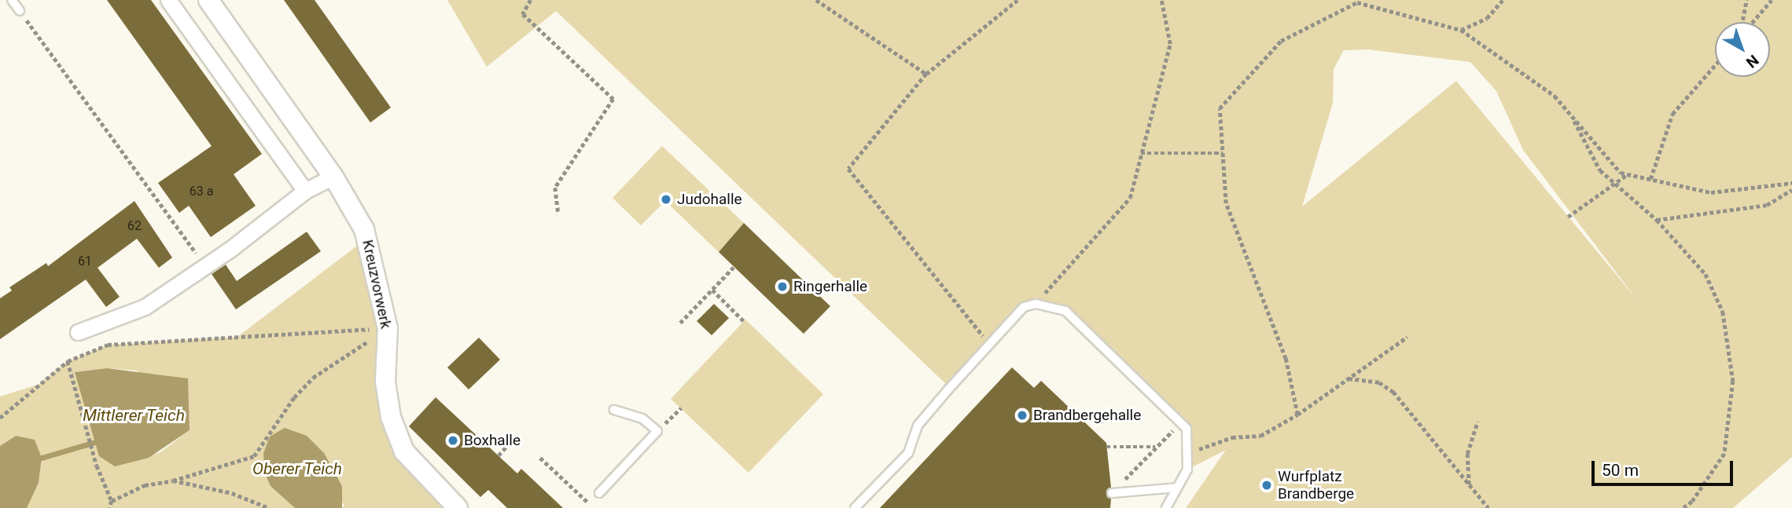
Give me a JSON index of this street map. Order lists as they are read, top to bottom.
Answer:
{
  "streets": {
    "street": ["Kreuzvorwerk"]
  },
  "water": ["Mittlerer Teich", "Oberer Teich"],
  "places": [
    "Judohalle",
    "Ringerhalle",
    "Brandbergehalle",
    "Boxhalle",
    "Wurfplatz Brandberge"
  ],
  "house_numbers": ["63 a", "62", "61"],
  "scale_bar": "50 m",
  "north": "bottom right"
}
